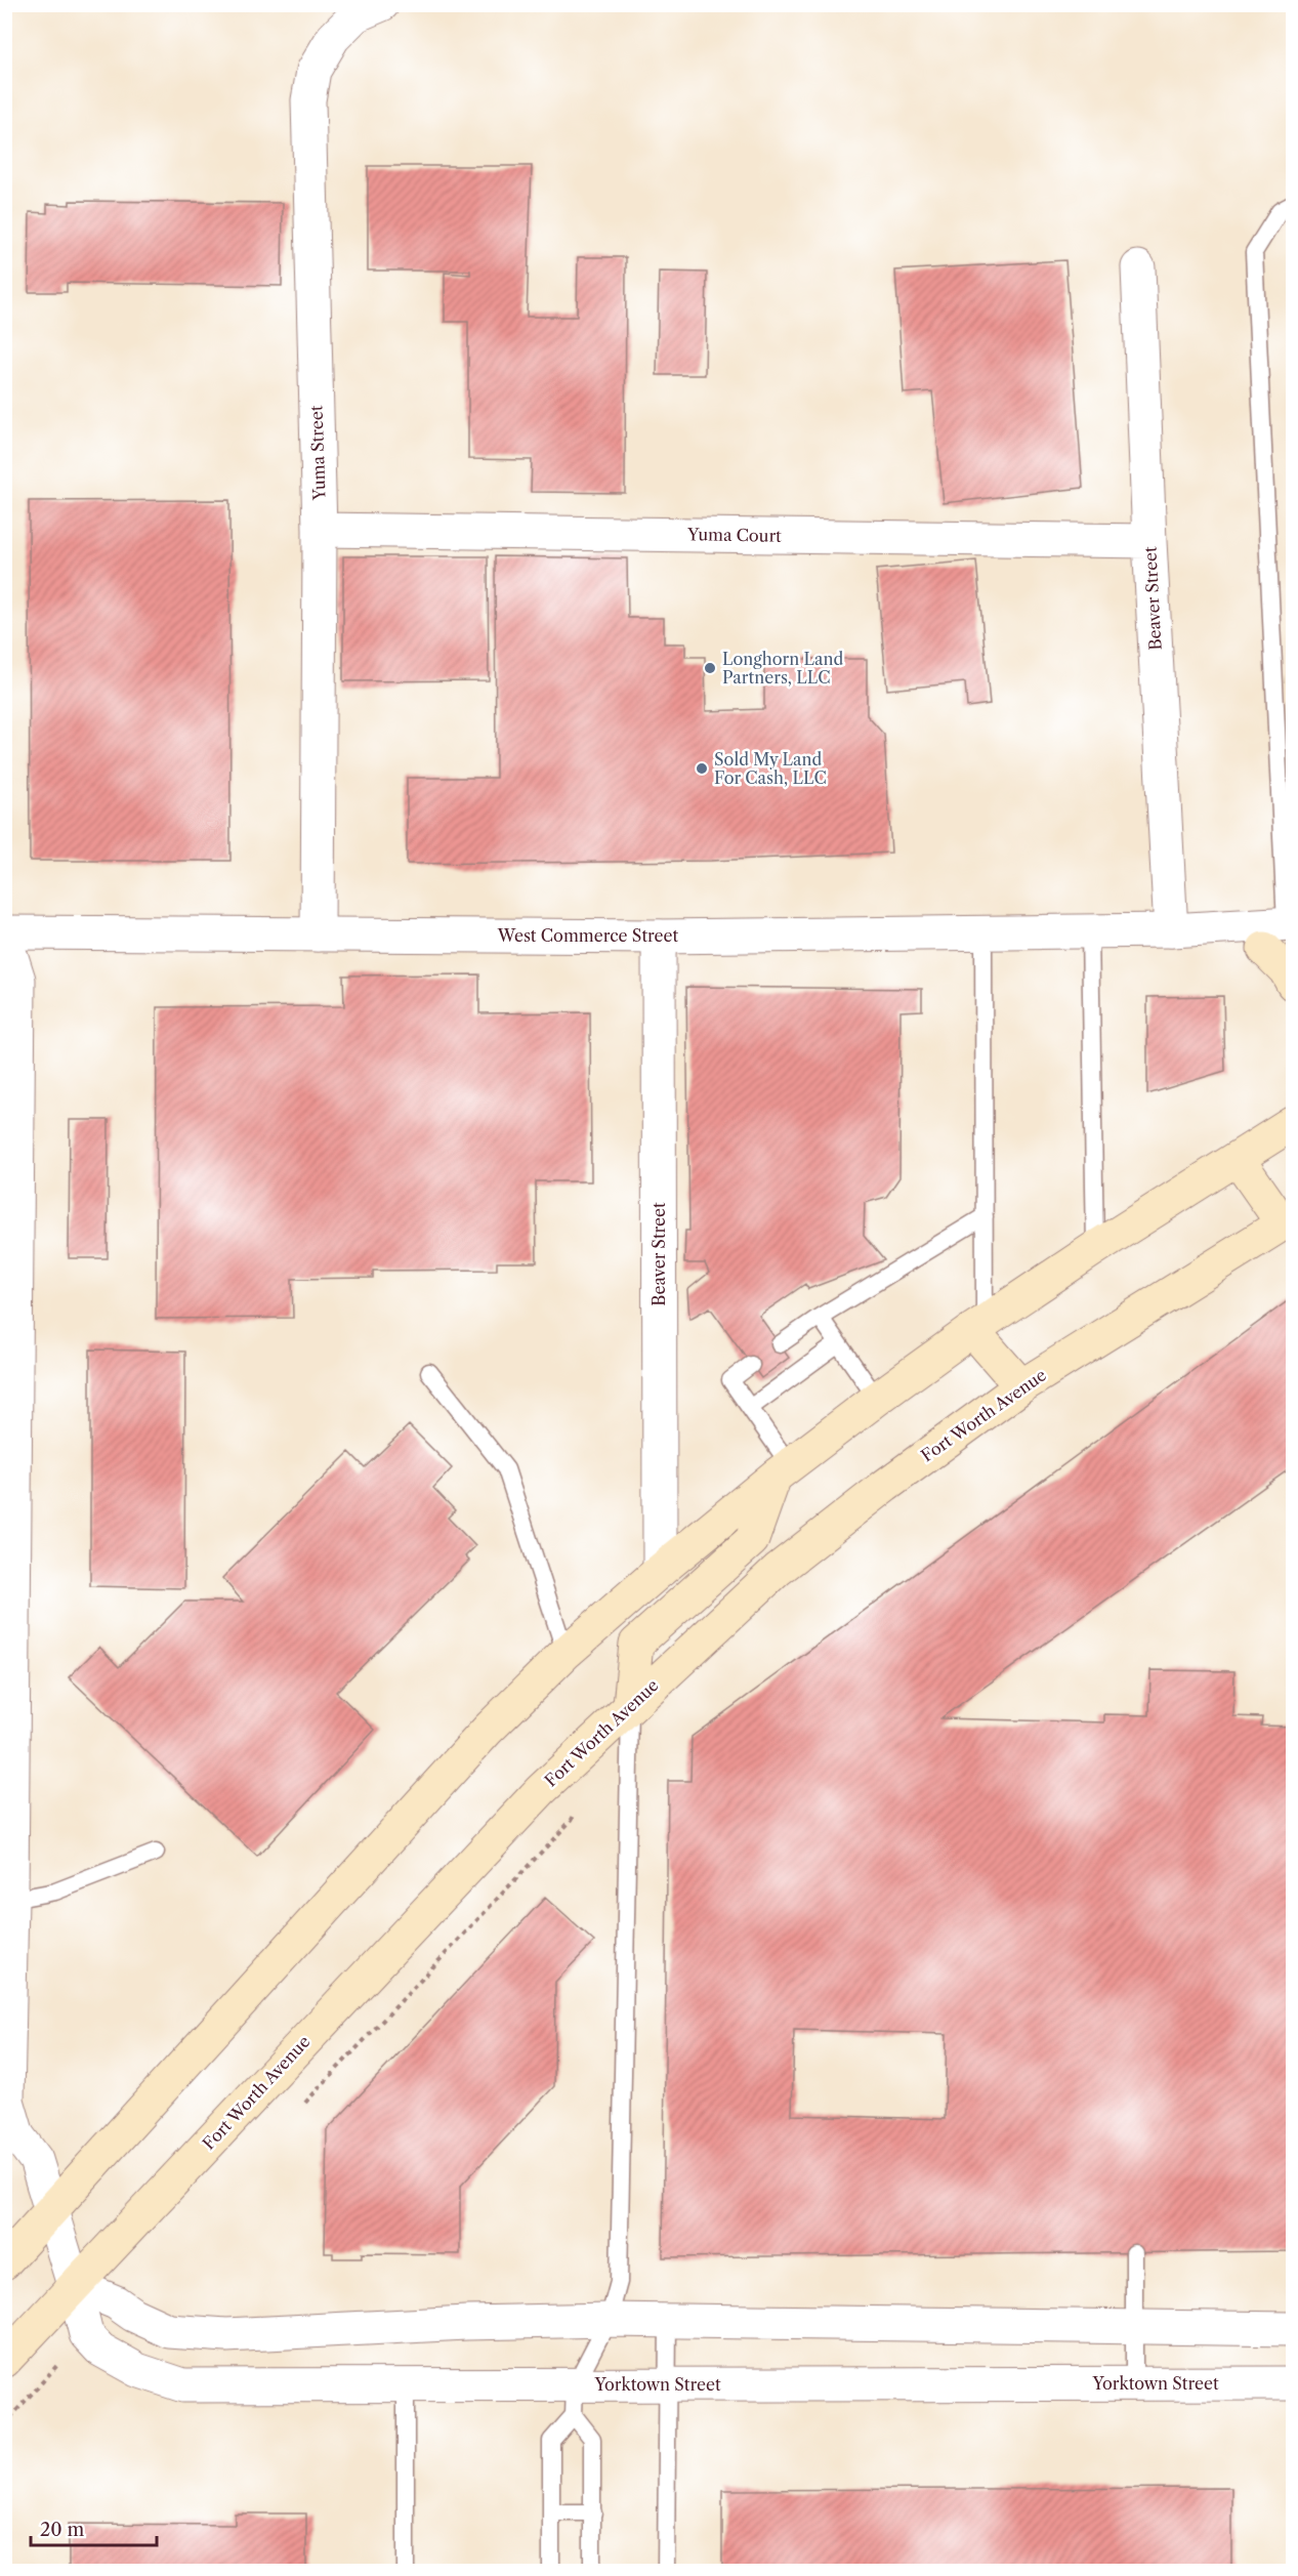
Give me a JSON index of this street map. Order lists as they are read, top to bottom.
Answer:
{
  "streets": {
    "main road": ["Fort Worth Avenue"],
    "street": [
      "Yuma Street",
      "Yuma Court",
      "Beaver Street",
      "West Commerce Street",
      "Yorktown Street"
    ]
  },
  "crossings": [
    ["Yuma Street", "Yuma Court"],
    ["Yuma Street", "West Commerce Street"],
    ["Yuma Court", "Beaver Street"],
    ["Beaver Street", "West Commerce Street"],
    ["Fort Worth Avenue", "Yorktown Street"]
  ],
  "places": ["Longhorn Land Partners, LLC", "Sold My Land For Cash, LLC"],
  "scale_bar": "20 m"
}
